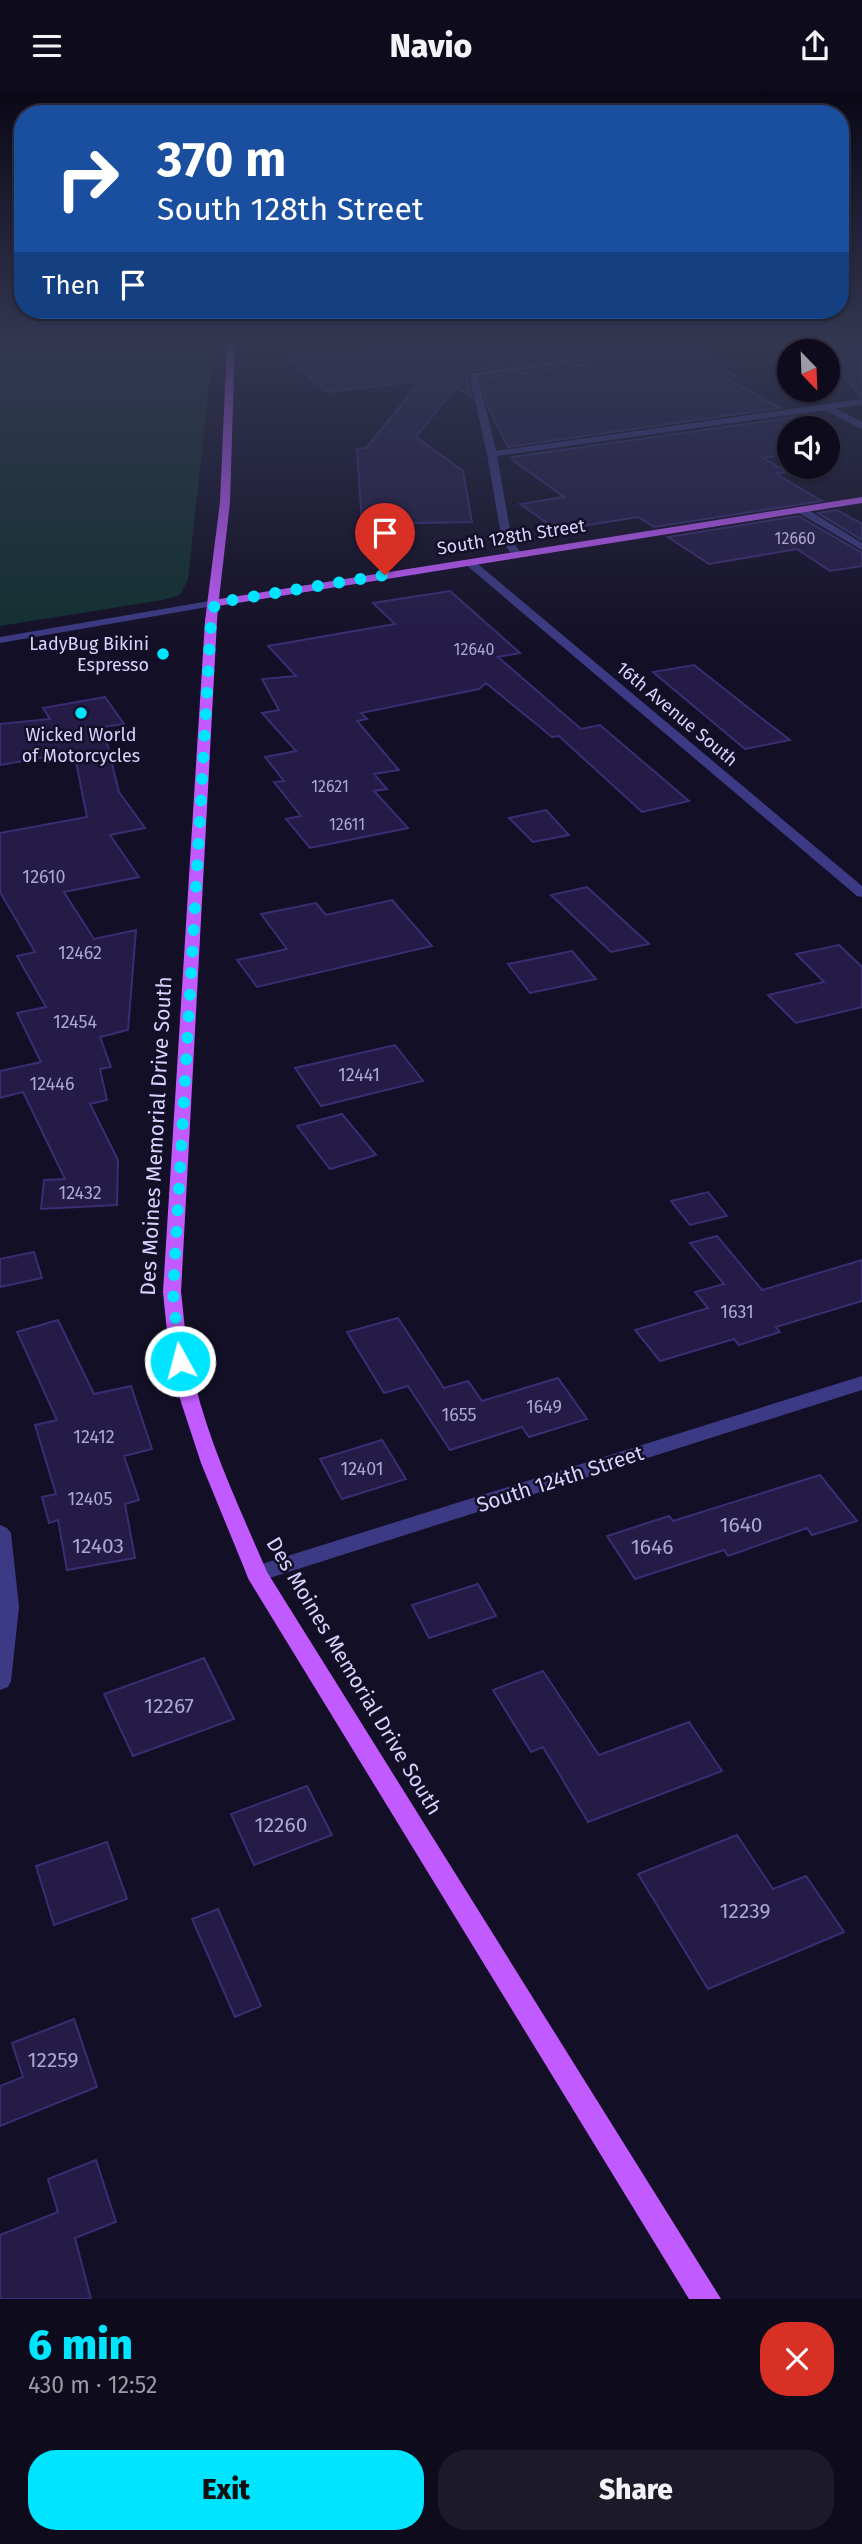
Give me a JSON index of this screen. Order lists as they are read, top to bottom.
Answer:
{
  "streets": {
    "main road": ["South 128th Street", "Des Moines Memorial Drive South"],
    "street": ["16th Avenue South", "South 124th Street"]
  },
  "crossings": [
    ["South 128th Street", "16th Avenue South"],
    ["South 128th Street", "Des Moines Memorial Drive South"],
    ["Des Moines Memorial Drive South", "South 124th Street"]
  ],
  "places": ["LadyBug Bikini Espresso", "Wicked World of Motorcycles"],
  "house_numbers": [
    "12660",
    "12640",
    "12621",
    "12611",
    "12610",
    "12462",
    "12454",
    "12441",
    "12446",
    "12432",
    "1631",
    "1649",
    "1655",
    "12412",
    "12401",
    "12405",
    "1640",
    "12403",
    "1646",
    "12267",
    "12260",
    "12239",
    "12259"
  ],
  "north": "bottom right",
  "page": {
    "header": "Navio",
    "turn": ["370 m", "South 128th Street"],
    "then": "Then",
    "heading": ["6 min", "430 m · 12:52"],
    "buttons": ["Exit", "Share"]
  }
}
